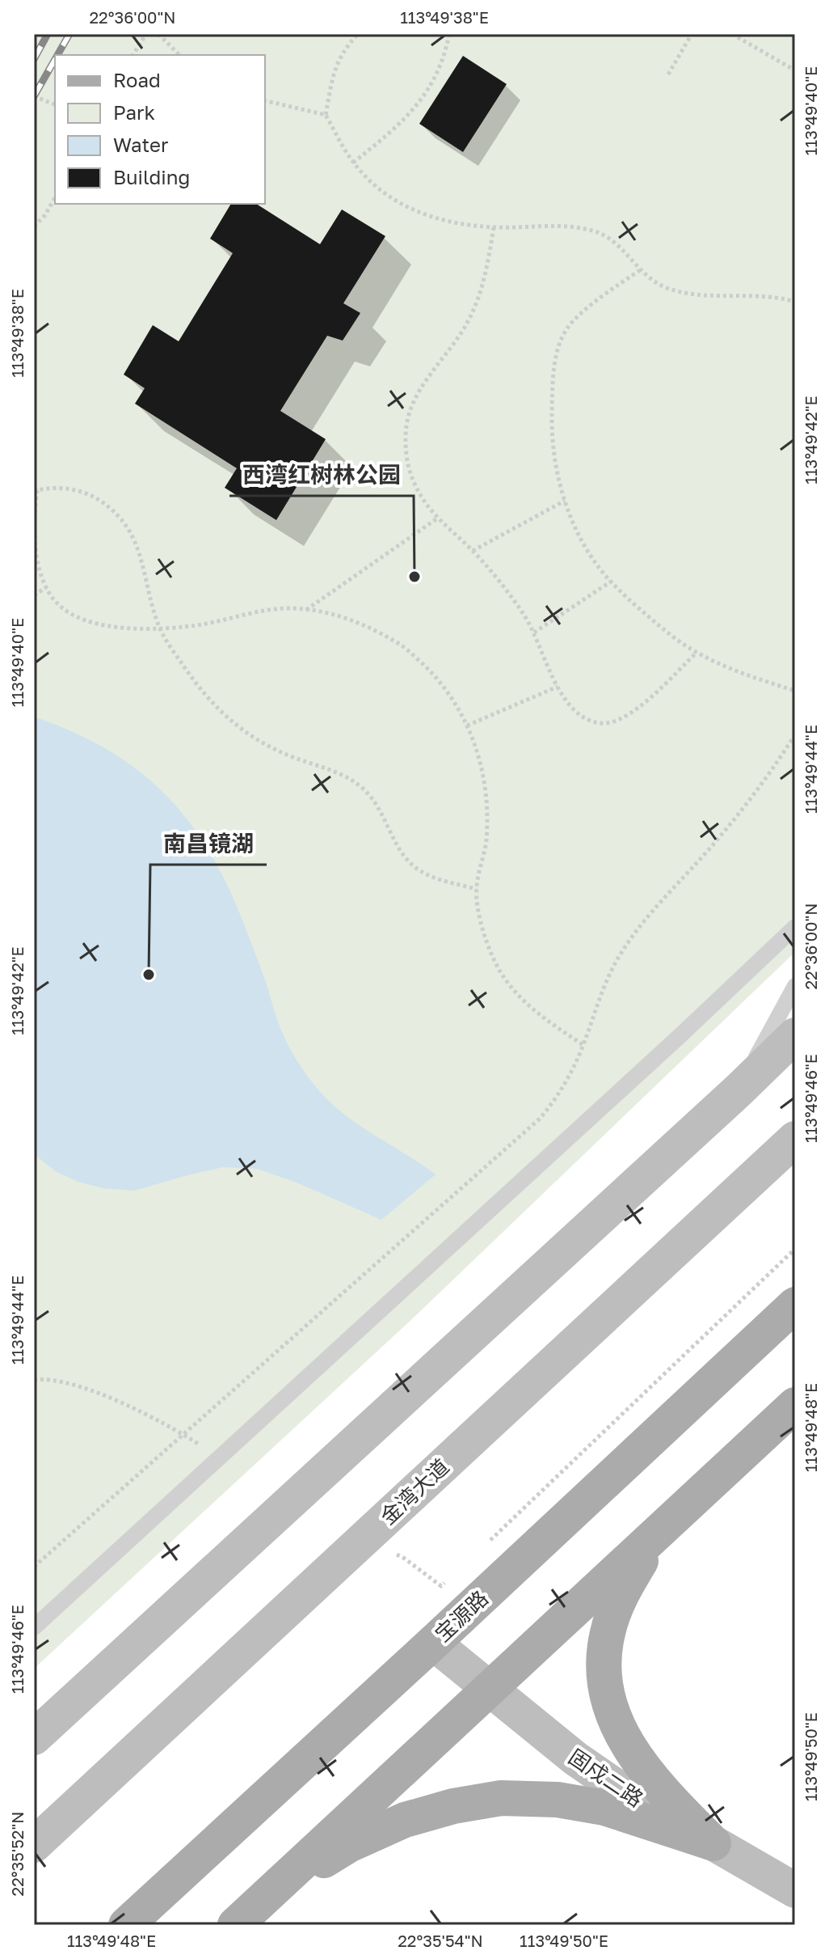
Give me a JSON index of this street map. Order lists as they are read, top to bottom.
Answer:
{
  "streets": {
    "main road": ["金湾大道", "宝源路", "固戍二路"]
  },
  "crossings": [
    ["宝源路", "固戍二路"]
  ],
  "places": ["西湾红树林公园", "南昌镜湖"],
  "legend": [
    "Road",
    "Park",
    "Water",
    "Building"
  ],
  "coordinates": [
    "22°36'00\"N",
    "113°49'38\"E",
    "113°49'40\"E",
    "113°49'42\"E",
    "113°49'44\"E",
    "113°49'46\"E",
    "113°49'48\"E",
    "113°49'50\"E",
    "22°35'52\"N",
    "22°35'54\"N"
  ]
}
